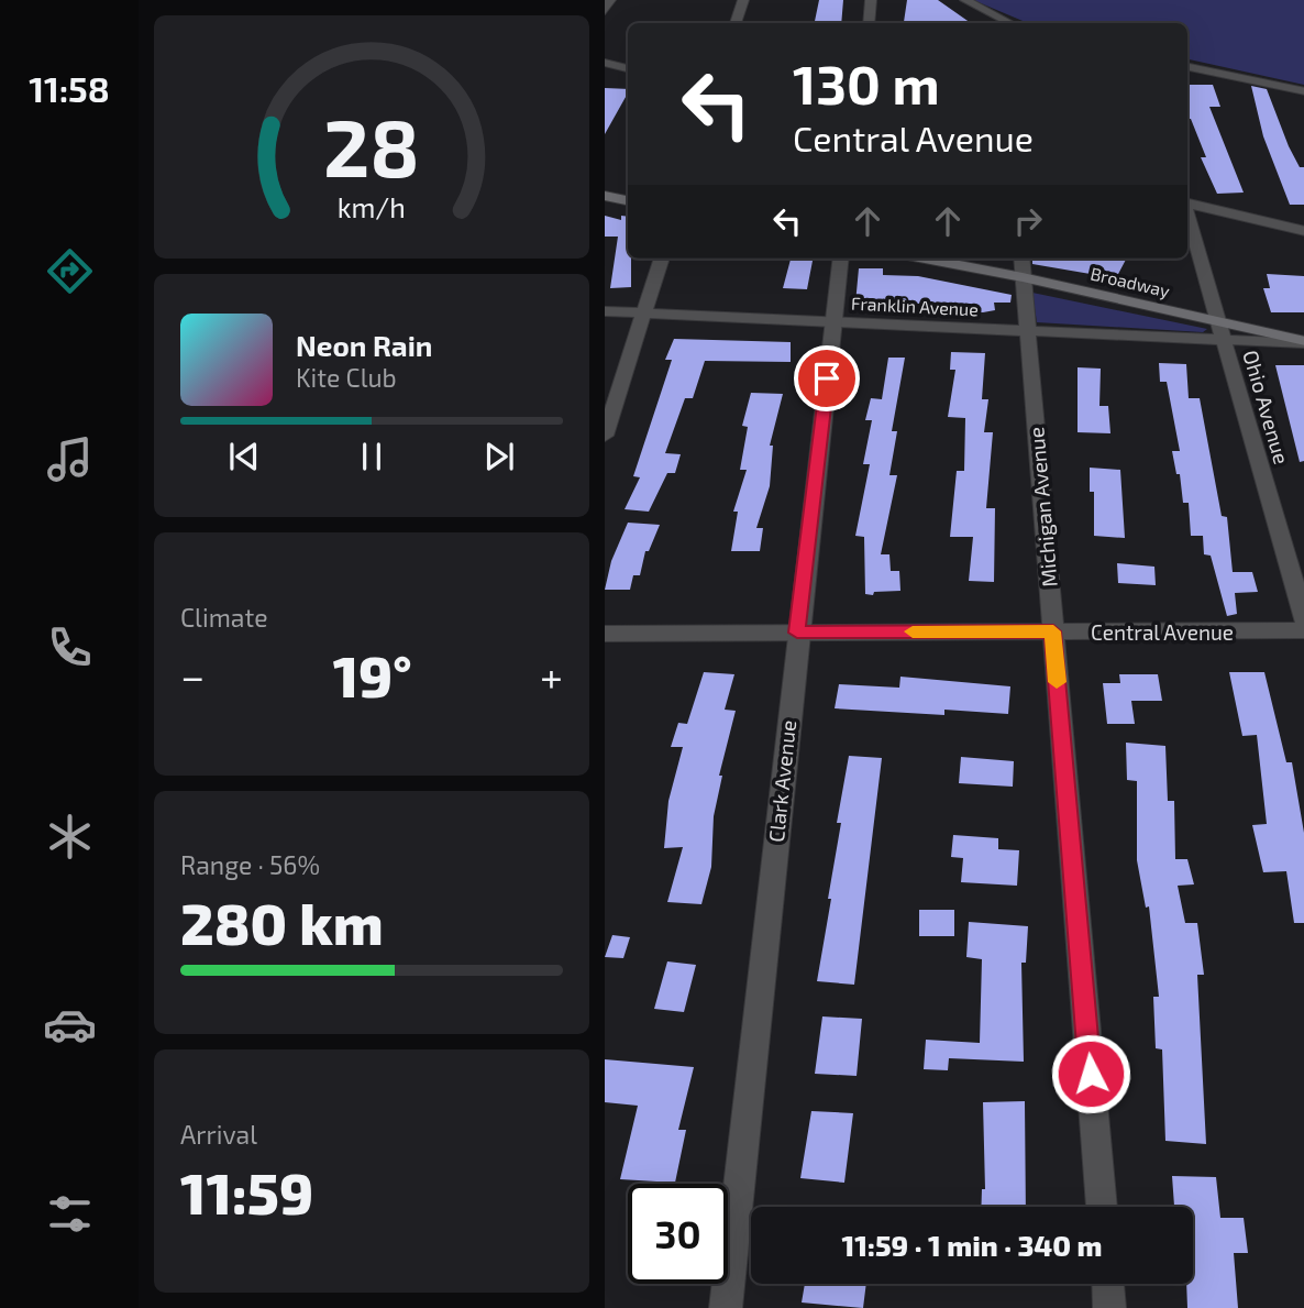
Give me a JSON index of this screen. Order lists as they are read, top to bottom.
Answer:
{
  "streets": {
    "main road": ["Broadway"],
    "street": [
      "Franklin Avenue",
      "Ohio Avenue",
      "Michigan Avenue",
      "Central Avenue",
      "Clark Avenue"
    ]
  },
  "crossings": [
    ["Broadway", "Franklin Avenue"],
    ["Broadway", "Ohio Avenue"],
    ["Broadway", "Michigan Avenue"],
    ["Franklin Avenue", "Ohio Avenue"],
    ["Franklin Avenue", "Michigan Avenue"],
    ["Franklin Avenue", "Clark Avenue"],
    ["Michigan Avenue", "Central Avenue"],
    ["Central Avenue", "Clark Avenue"]
  ],
  "page": {
    "tabs": "11:58",
    "turn": ["130 m", "Central Avenue"],
    "song": ["Neon Rain", "Kite Club"],
    "tile": [
      "Climate",
      ["Range · 56%", "280 km"],
      ["Arrival", "11:59"]
    ],
    "heat": ["−", "19°", "+"],
    "limit": "30",
    "trip": "11:59 · 1 min · 340 m",
    "gauge": ["28", "km/h"]
  }
}
